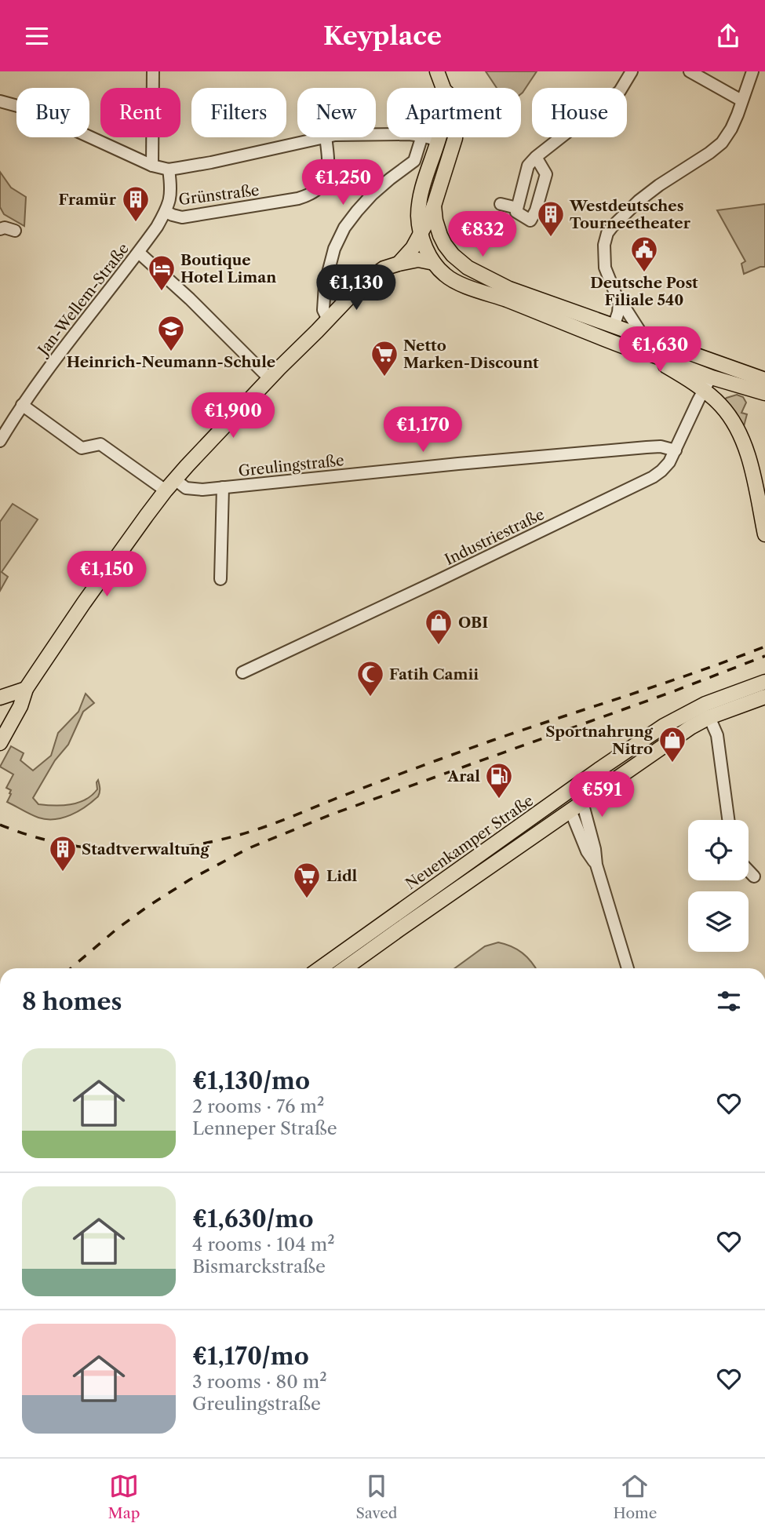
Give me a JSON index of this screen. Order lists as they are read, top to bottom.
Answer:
{
  "streets": {
    "main road": ["Neuenkamper Straße"],
    "street": [
      "Grünstraße",
      "Jan-Wellem-Straße",
      "Greulingstraße",
      "Industriestraße"
    ]
  },
  "crossings": [
    ["Grünstraße", "Jan-Wellem-Straße"],
    ["Greulingstraße", "Industriestraße"]
  ],
  "places": {
    "building": ["Framür", "Westdeutsches Tourneetheater", "Stadtverwaltung"],
    "public building": ["Deutsche Post Filiale 540"],
    "hotel": ["Boutique Hotel Liman"],
    "school or university": ["Heinrich-Neumann-Schule"],
    "supermarket": ["Netto Marken-Discount", "Lidl"],
    "shop": ["OBI", "Sportnahrung Nitro"],
    "mosque": ["Fatih Camii"],
    "fuel station": ["Aral"]
  },
  "page": {
    "header": "Keyplace",
    "chip": [
      "Buy",
      "Rent",
      "Filters",
      "New",
      "Apartment",
      "House"
    ],
    "price": [
      "€1,250",
      "€832",
      "€1,130",
      "€1,630",
      "€1,900",
      "€1,170",
      "€1,150",
      "€591"
    ],
    "heading": "8 homes",
    "list": [
      {
        "name": "€1,130/mo",
        "note": "2 rooms · 76 m² · Lenneper Straße"
      },
      {
        "name": "€1,630/mo",
        "note": "4 rooms · 104 m² · Bismarckstraße"
      },
      {
        "name": "€1,170/mo",
        "note": "3 rooms · 80 m² · Greulingstraße"
      }
    ],
    "tabs": ["Map", "Saved", "Home"]
  }
}
